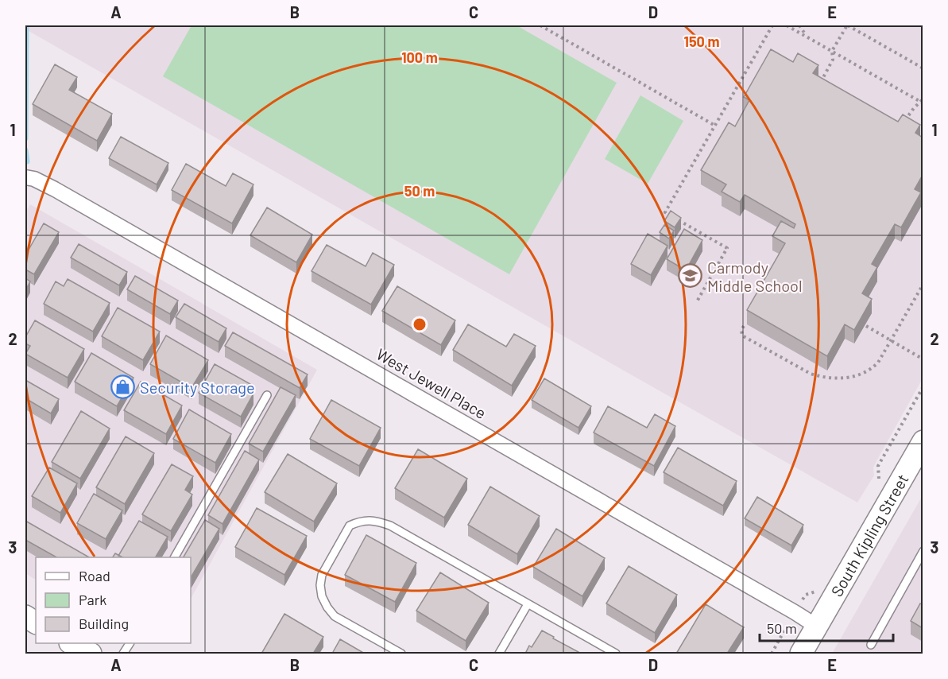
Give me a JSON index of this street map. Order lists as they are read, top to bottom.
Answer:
{
  "streets": {
    "street": ["West Jewell Place", "South Kipling Street"]
  },
  "crossings": [
    ["West Jewell Place", "South Kipling Street"]
  ],
  "places": {
    "school or university": ["Carmody Middle School"],
    "shop": ["Security Storage"]
  },
  "legend": ["Road", "Park", "Building"],
  "scale_bar": "50 m",
  "grid": {
    "columns": [
      "A",
      "B",
      "C",
      "D",
      "E"
    ],
    "rows": ["1", "2", "3"]
  },
  "rings": ["150 m", "100 m", "50 m"]
}
